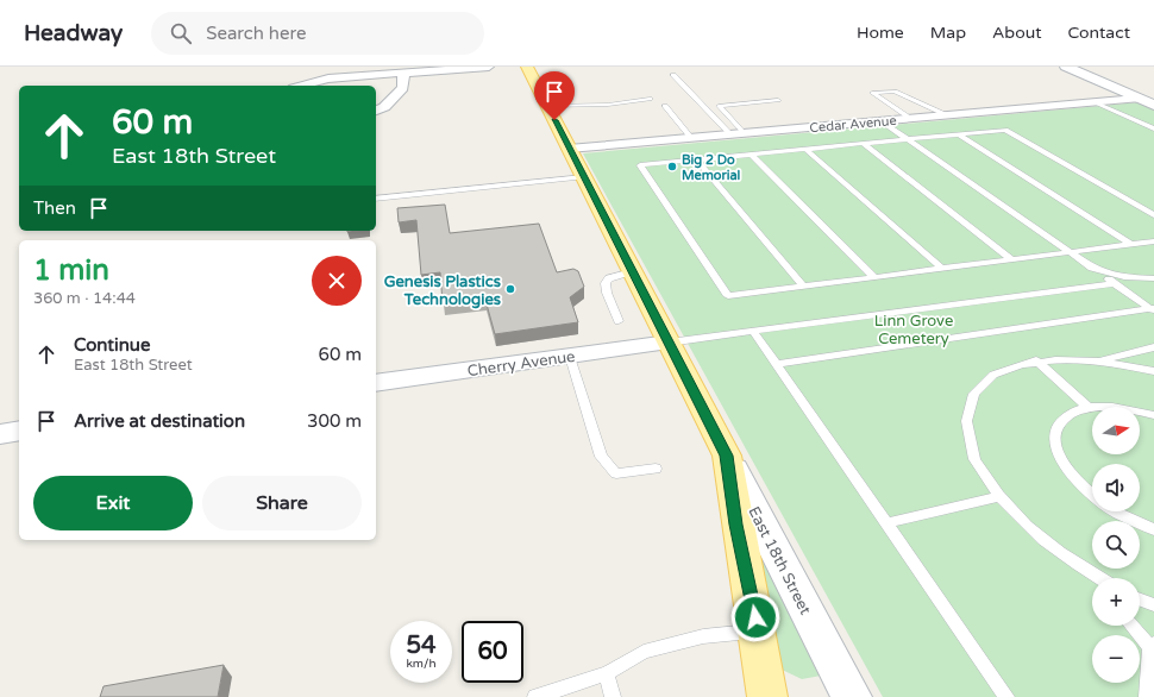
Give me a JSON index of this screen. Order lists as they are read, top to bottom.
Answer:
{
  "streets": {
    "main road": ["East 18th Street"],
    "street": ["Cedar Avenue", "Cherry Avenue"]
  },
  "crossings": [
    ["Cedar Avenue", "East 18th Street"],
    ["Cherry Avenue", "East 18th Street"]
  ],
  "parks": ["Linn Grove Cemetery"],
  "places": ["Big 2 Do Memorial", "Genesis Plastics Technologies"],
  "north": "right",
  "page": {
    "header": "Headway",
    "search": "Search here",
    "nav": [
      "Home",
      "Map",
      "About",
      "Contact"
    ],
    "turn": ["60 m", "East 18th Street"],
    "then": "Then",
    "heading": ["1 min", "360 m · 14:44"],
    "list": [
      {
        "name": "Continue",
        "note": "East 18th Street",
        "value": "60 m"
      },
      {
        "name": "Arrive at destination",
        "value": "300 m"
      }
    ],
    "map_buttons": ["+", "−"],
    "buttons": ["Exit", "Share"],
    "speed": "54 km/h",
    "limit": "60"
  }
}
